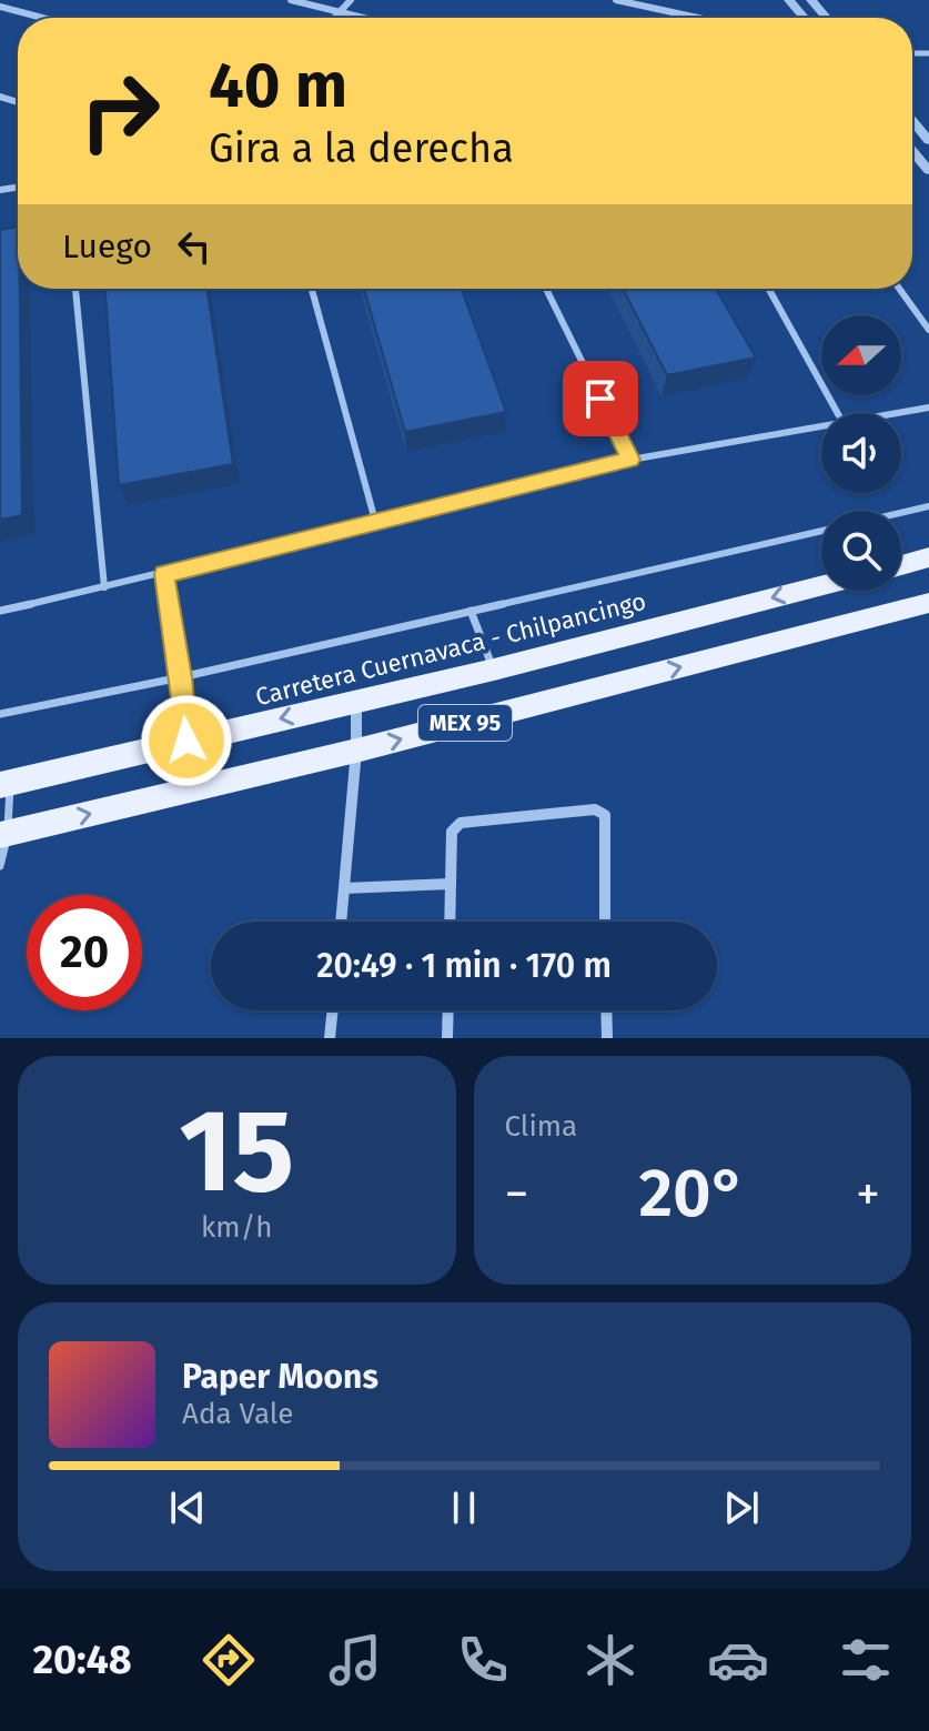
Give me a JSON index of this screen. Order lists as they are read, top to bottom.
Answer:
{
  "streets": {
    "main road": ["Carretera Cuernavaca - Chilpancingo", "MEX 95"]
  },
  "north": "left",
  "page": {
    "turn": ["40 m", "Gira a la derecha"],
    "then": "Luego",
    "limit": "20",
    "trip": "20:49 · 1 min · 170 m",
    "tile": [
      ["15", "km/h"],
      "Clima"
    ],
    "heat": ["−", "20°", "+"],
    "song": ["Paper Moons", "Ada Vale"],
    "tabs": "20:48"
  }
}
